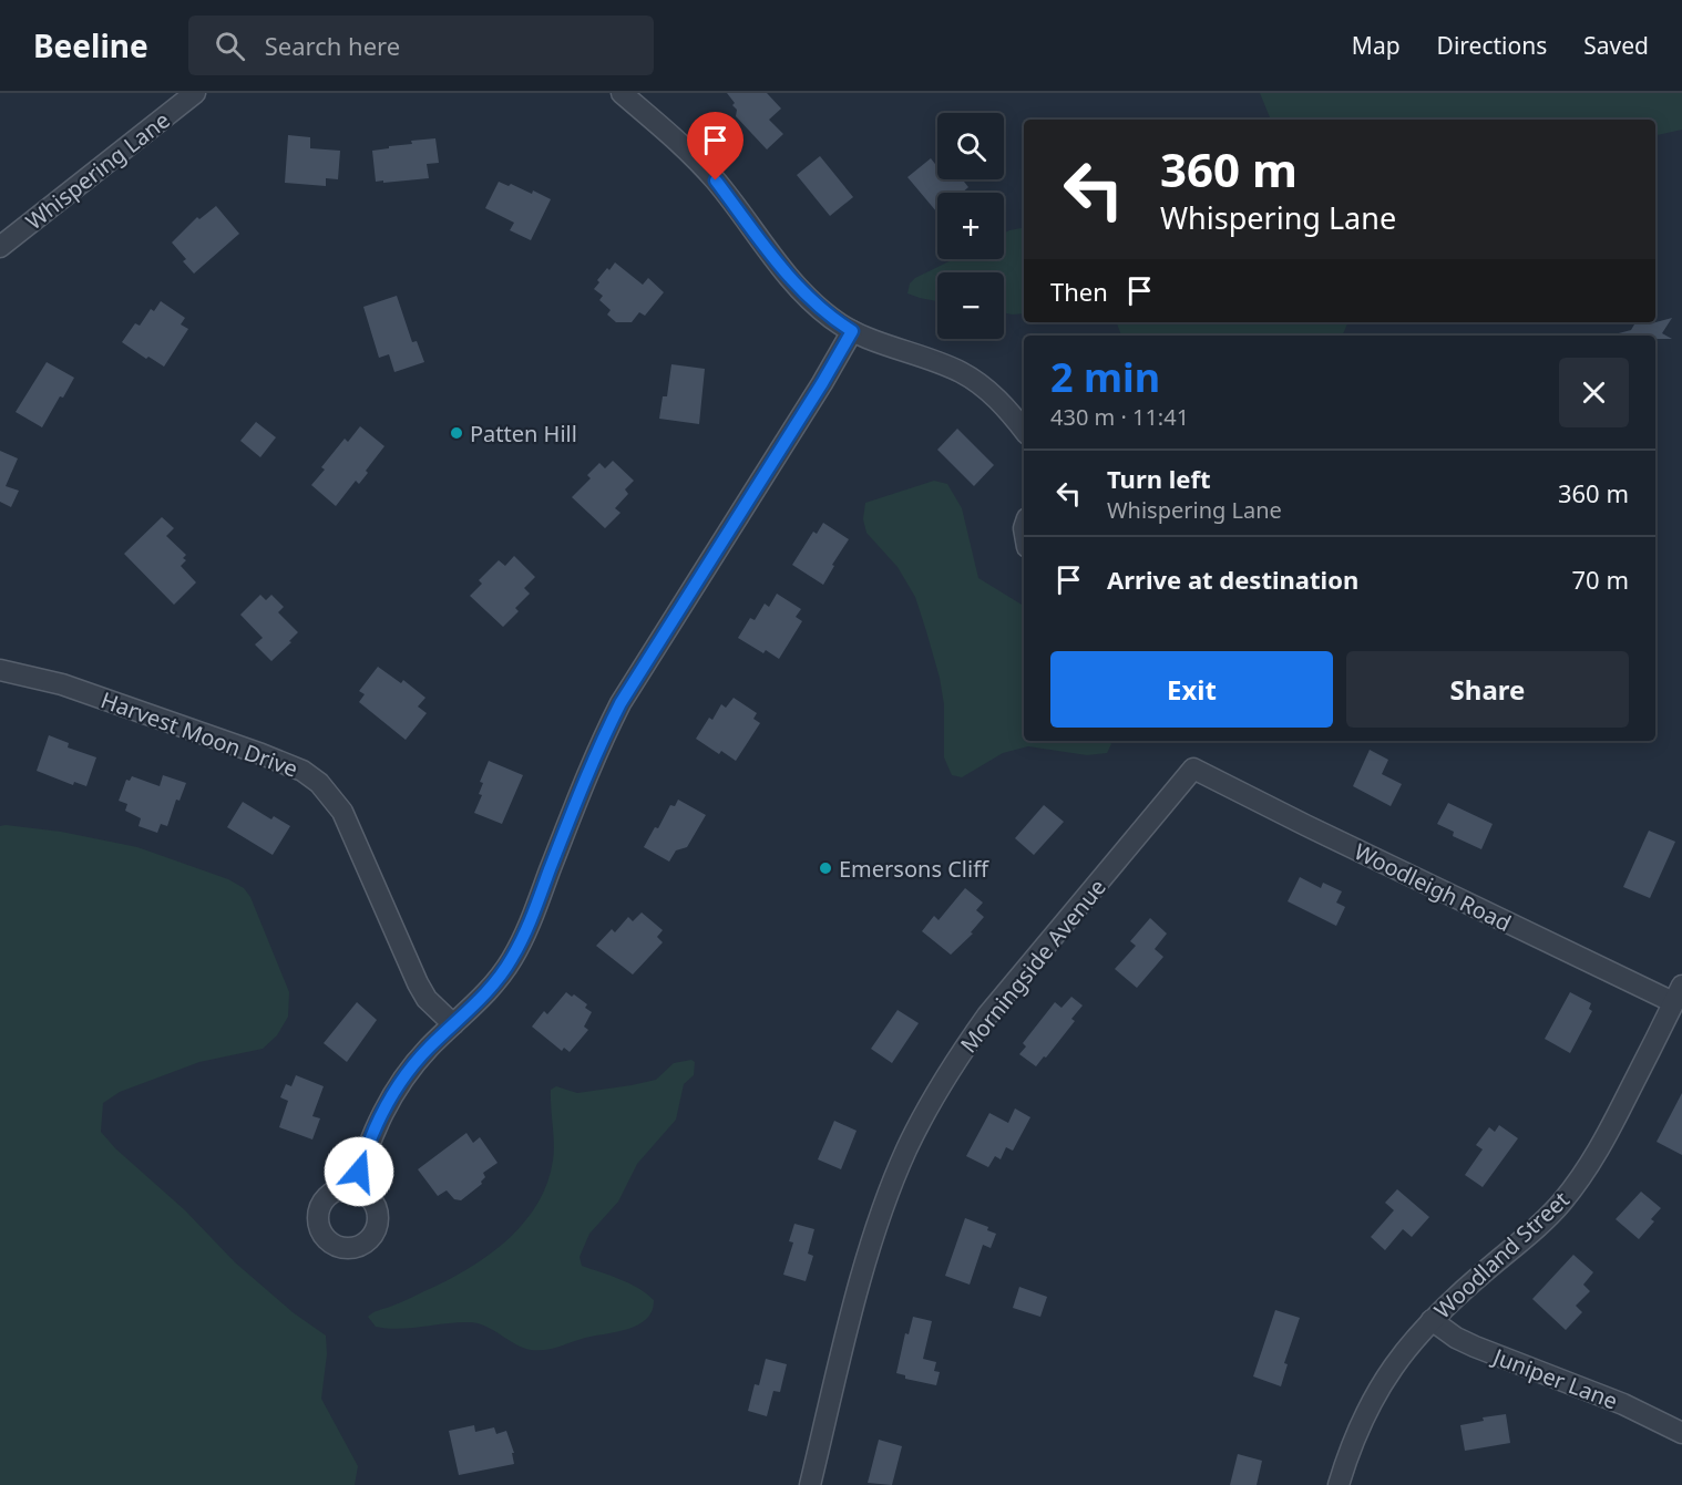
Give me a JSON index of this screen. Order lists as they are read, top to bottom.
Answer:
{
  "streets": {
    "street": [
      "Whispering Lane",
      "Harvest Moon Drive",
      "Woodleigh Road",
      "Morningside Avenue",
      "Woodland Street",
      "Juniper Lane"
    ]
  },
  "crossings": [
    ["Woodleigh Road", "Morningside Avenue"],
    ["Woodleigh Road", "Woodland Street"],
    ["Woodland Street", "Juniper Lane"]
  ],
  "places": ["Patten Hill", "Emersons Cliff"],
  "page": {
    "header": "Beeline",
    "search": "Search here",
    "nav": ["Map", "Directions", "Saved"],
    "map_buttons": ["+", "−"],
    "turn": ["360 m", "Whispering Lane"],
    "then": "Then",
    "heading": ["2 min", "430 m · 11:41"],
    "list": [
      {
        "name": "Turn left",
        "note": "Whispering Lane",
        "value": "360 m"
      },
      {
        "name": "Arrive at destination",
        "value": "70 m"
      }
    ],
    "buttons": ["Exit", "Share"]
  }
}
